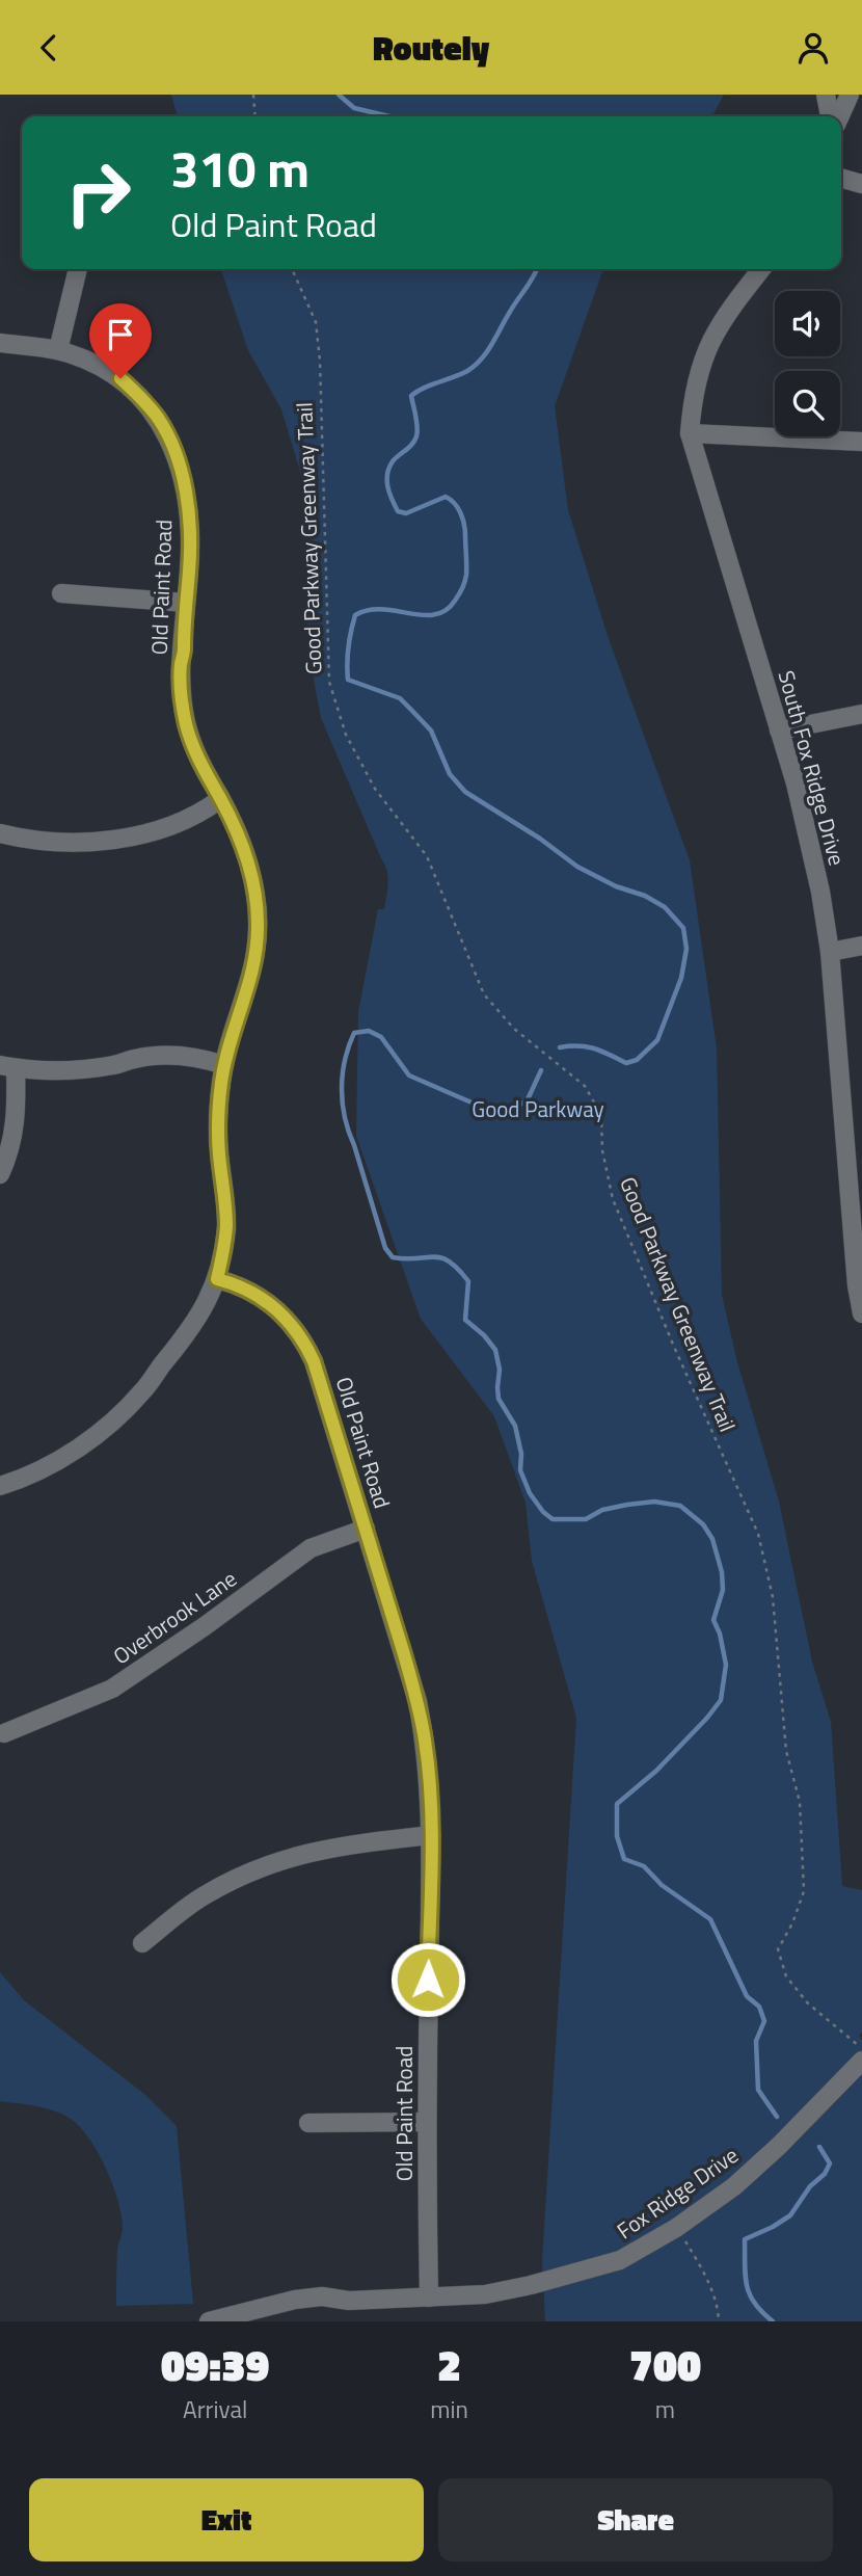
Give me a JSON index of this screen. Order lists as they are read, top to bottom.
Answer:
{
  "streets": {
    "street": [
      "Old Paint Road",
      "South Fox Ridge Drive",
      "Overbrook Lane",
      "Fox Ridge Drive"
    ],
    "path": ["Good Parkway Greenway Trail"]
  },
  "crossings": [
    ["Old Paint Road", "Overbrook Lane"],
    ["Old Paint Road", "Fox Ridge Drive"]
  ],
  "parks": ["Good Parkway"],
  "page": {
    "header": "Routely",
    "turn": ["310 m", "Old Paint Road"],
    "eta": [
      "09:39",
      "Arrival",
      "2",
      "min",
      "700",
      "m"
    ],
    "buttons": ["Exit", "Share"]
  }
}
